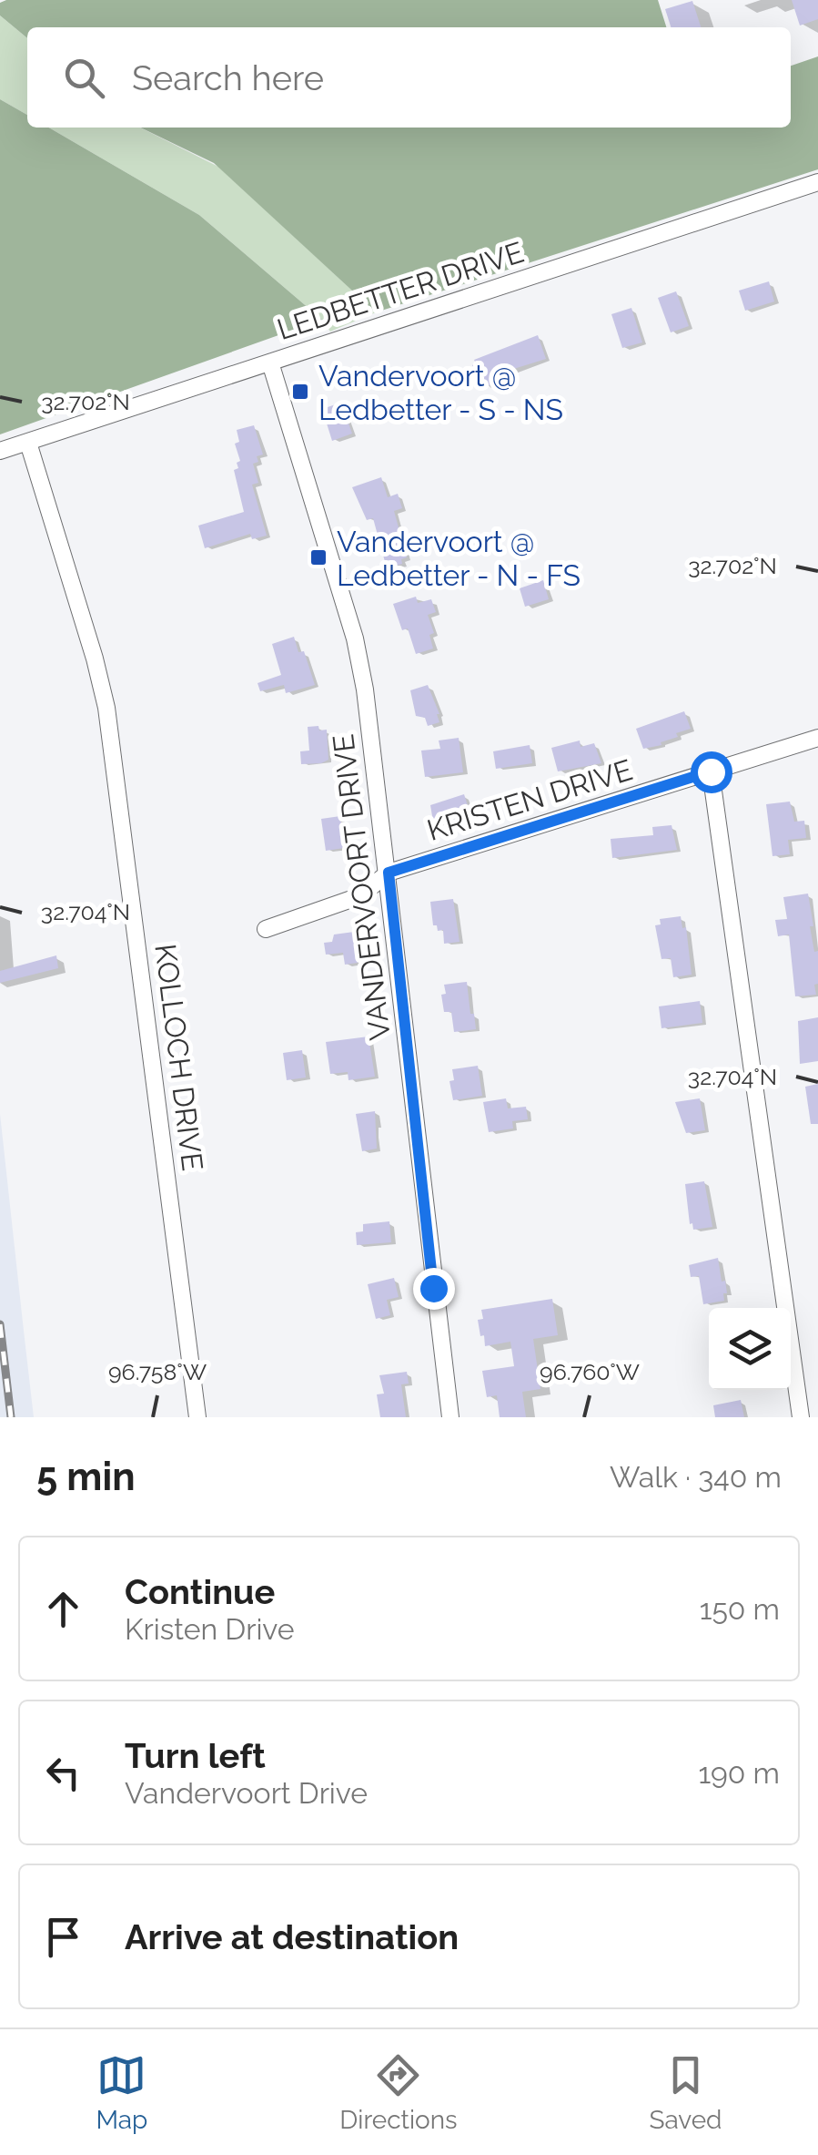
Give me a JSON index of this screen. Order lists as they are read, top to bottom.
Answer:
{
  "streets": {
    "street": [
      "LEDBETTER DRIVE",
      "KRISTEN DRIVE",
      "VANDERVOORT DRIVE",
      "KOLLOCH DRIVE"
    ]
  },
  "crossings": [
    ["LEDBETTER DRIVE", "VANDERVOORT DRIVE"],
    ["LEDBETTER DRIVE", "KOLLOCH DRIVE"],
    ["KRISTEN DRIVE", "VANDERVOORT DRIVE"]
  ],
  "places": {
    "transit": ["Vandervoort @ Ledbetter - S - NS", "Vandervoort @ Ledbetter - N - FS"]
  },
  "page": {
    "search": "Search here",
    "heading": ["5 min", "Walk · 340 m"],
    "list": [
      ["Continue", "Kristen Drive", "150 m"],
      ["Turn left", "Vandervoort Drive", "190 m"],
      "Arrive at destination"
    ],
    "nav": ["Map", "Directions", "Saved"]
  },
  "coordinates": [
    "32.702°N",
    "32.704°N",
    "96.758°W",
    "96.760°W"
  ]
}
